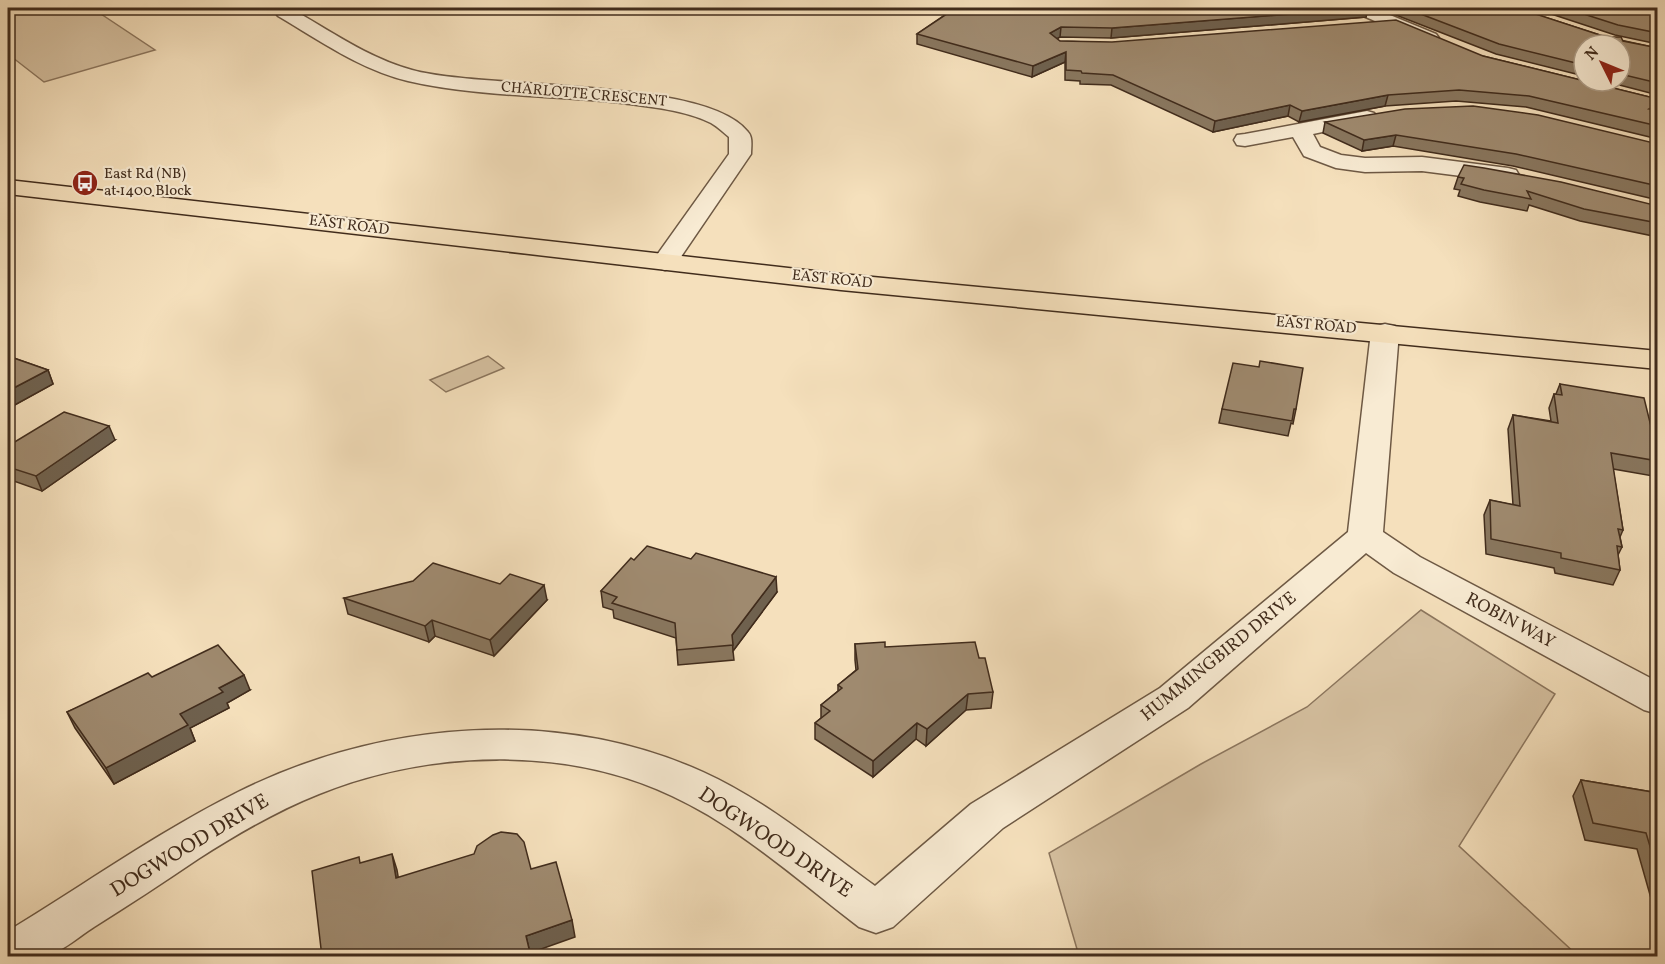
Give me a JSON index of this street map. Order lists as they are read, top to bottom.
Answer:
{
  "streets": {
    "main road": ["EAST ROAD"],
    "street": [
      "CHARLOTTE CRESCENT",
      "ROBIN WAY",
      "HUMMINGBIRD DRIVE",
      "DOGWOOD DRIVE"
    ]
  },
  "crossings": [
    ["CHARLOTTE CRESCENT", "EAST ROAD"],
    ["ROBIN WAY", "HUMMINGBIRD DRIVE"],
    ["HUMMINGBIRD DRIVE", "DOGWOOD DRIVE"]
  ],
  "places": {
    "bus stop": ["East Rd (NB) at 1400 Block"]
  },
  "north": "top left"
}
